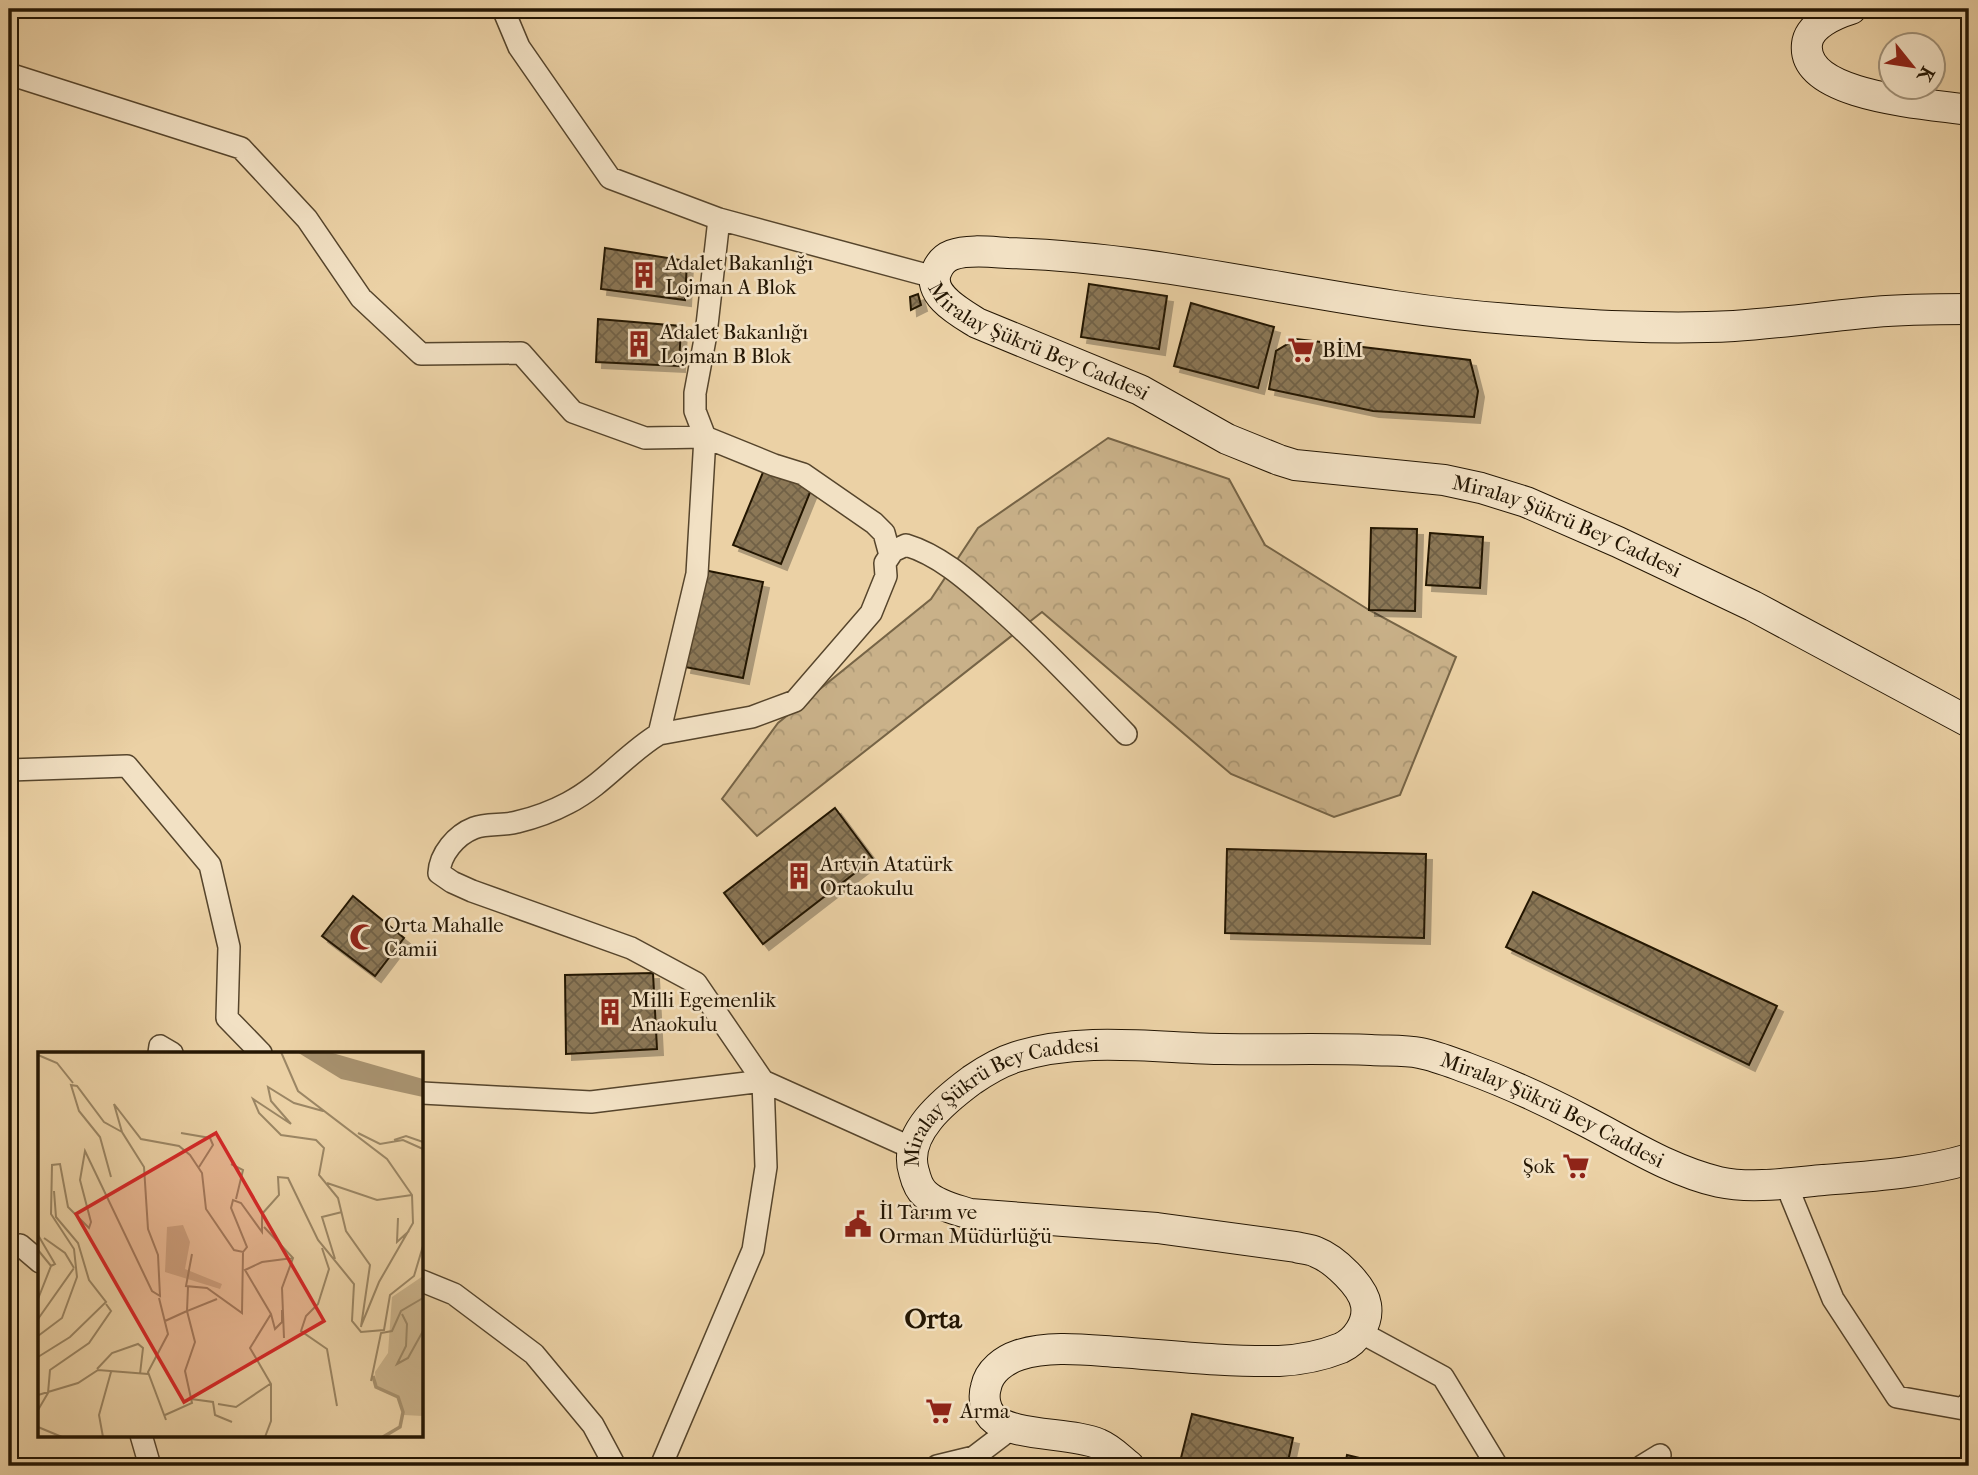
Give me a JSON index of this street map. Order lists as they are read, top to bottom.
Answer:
{
  "streets": {
    "main road": ["Miralay Şükrü Bey Caddesi"]
  },
  "districts": ["Orta"],
  "places": {
    "building": [
      "Adalet Bakanlığı Lojman A Blok",
      "Adalet Bakanlığı Lojman B Blok",
      "Artvin Atatürk Ortaokulu",
      "Milli Egemenlik Anaokulu"
    ],
    "supermarket": ["BİM", "Şok", "Arma"],
    "mosque": ["Orta Mahalle Camii"],
    "public building": ["İl Tarım ve Orman Müdürlüğü"]
  },
  "north": "bottom right"
}
